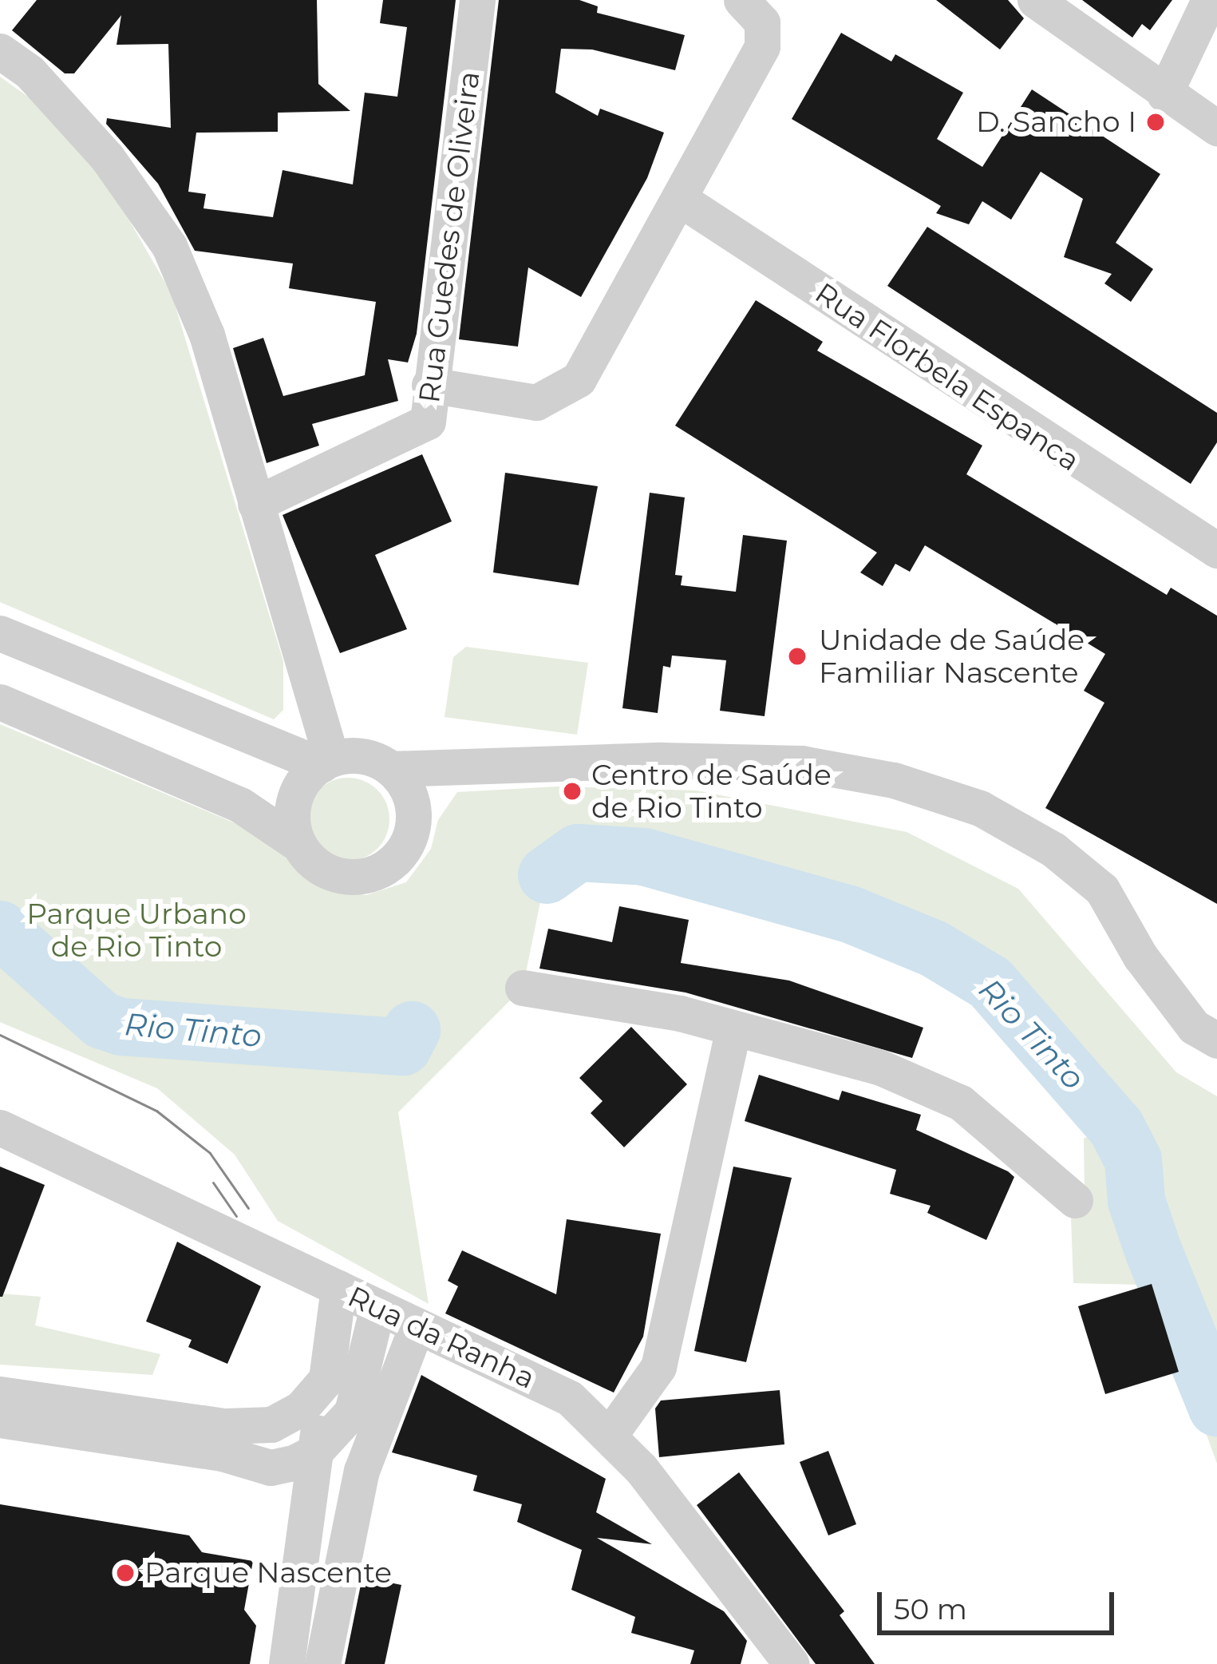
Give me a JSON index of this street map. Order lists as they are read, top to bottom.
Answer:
{
  "streets": {
    "street": ["Rua Guedes de Oliveira", "Rua Florbela Espanca", "Rua da Ranha"]
  },
  "water": ["Rio Tinto"],
  "parks": ["Parque Urbano de Rio Tinto"],
  "places": [
    "D. Sancho I",
    "Unidade de Saúde Familiar Nascente",
    "Centro de Saúde de Rio Tinto",
    "Parque Nascente"
  ],
  "scale_bar": "50 m"
}
